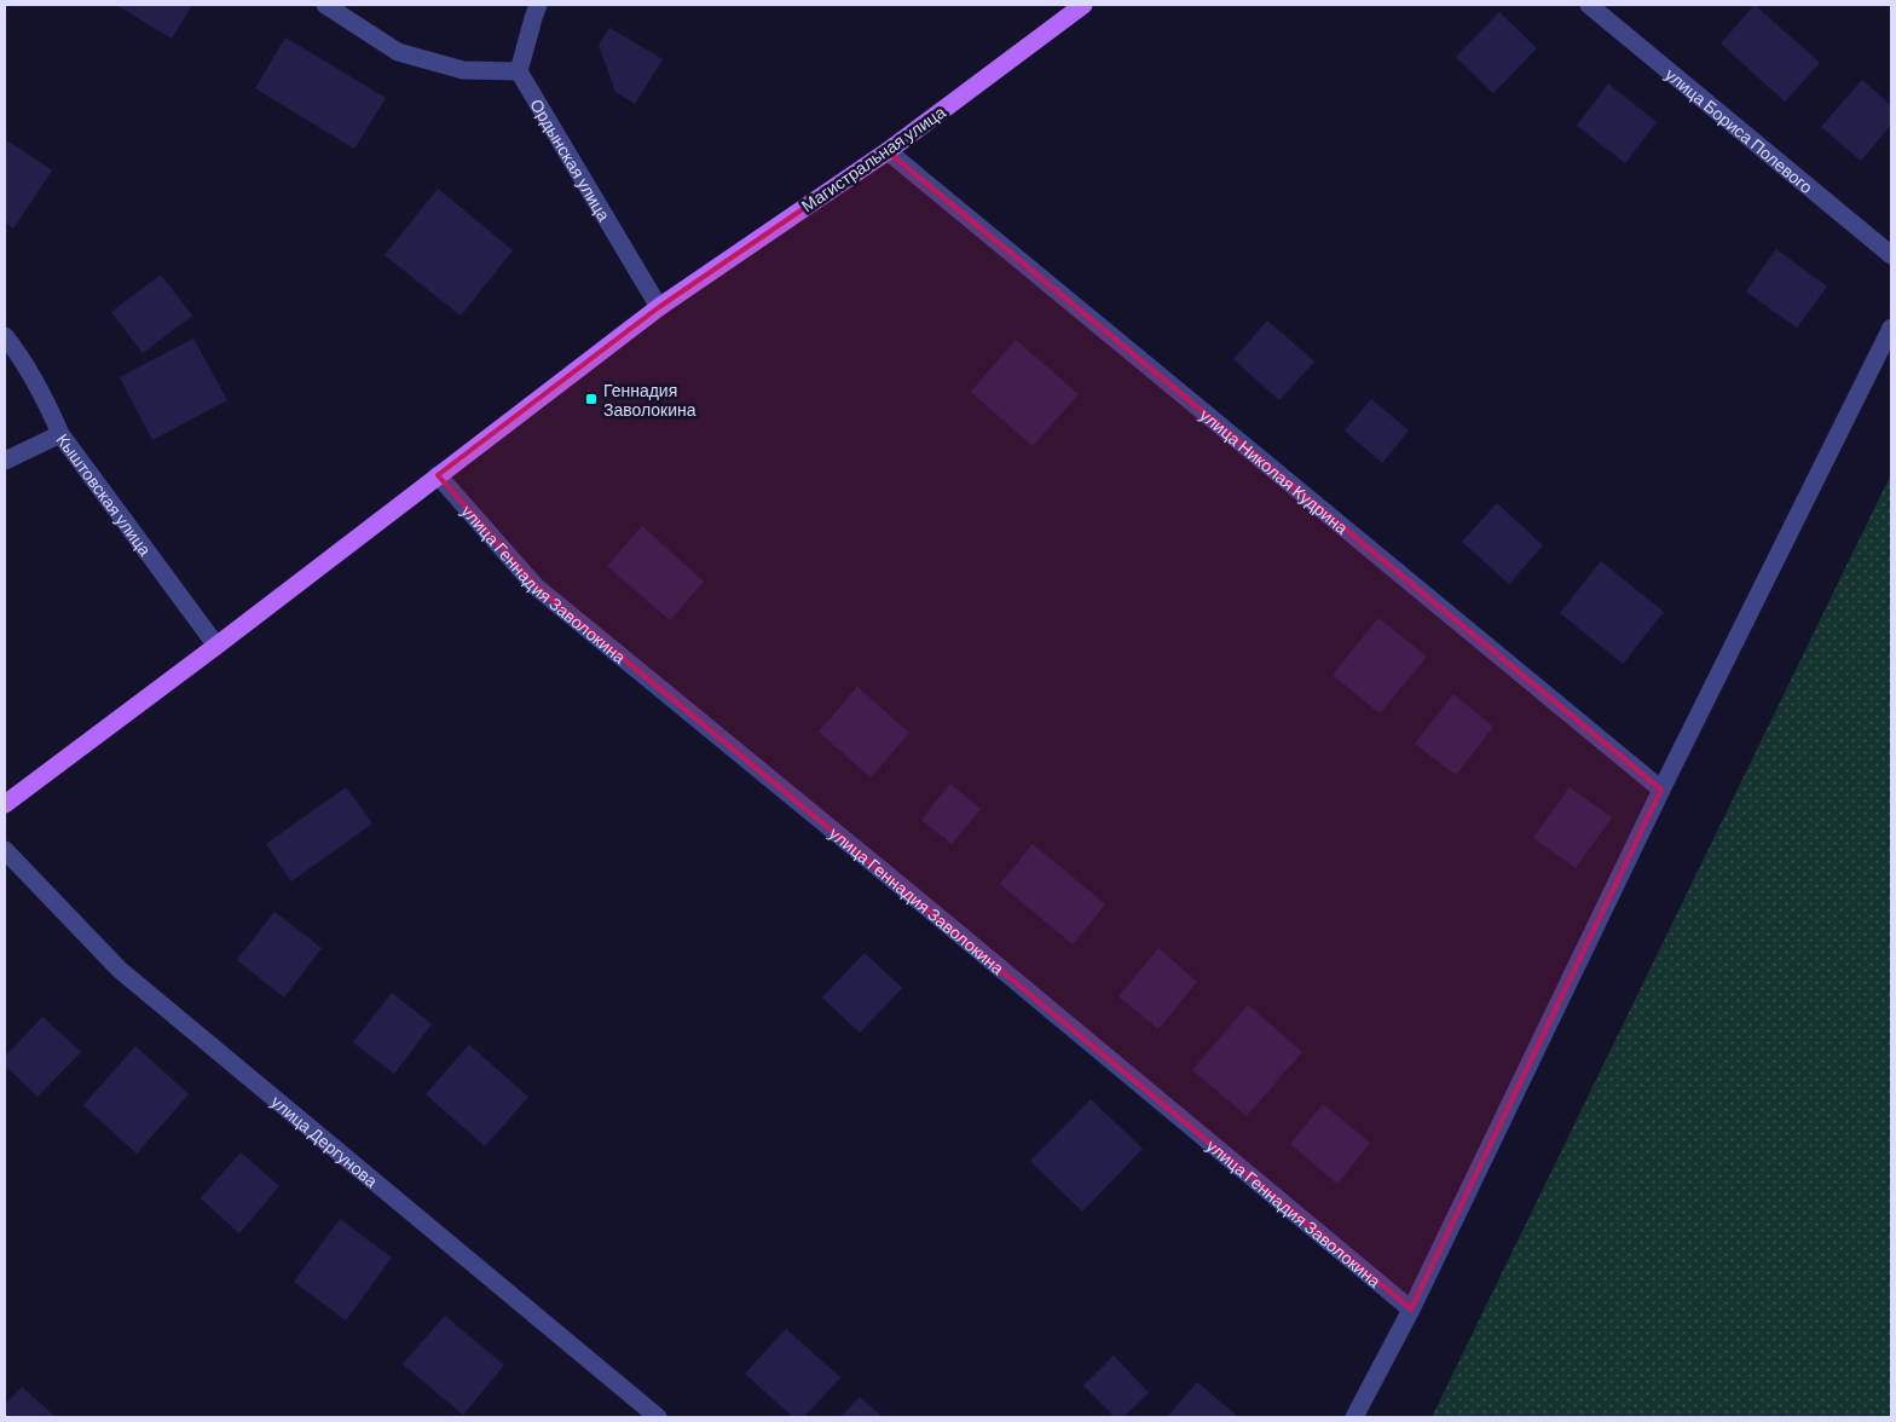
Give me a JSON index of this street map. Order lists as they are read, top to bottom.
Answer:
{
  "streets": {
    "main road": ["Магистральная улица"],
    "street": [
      "улица Бориса Полевого",
      "Ордынская улица",
      "улица Николая Кудрина",
      "Кыштовская улица",
      "улица Геннадия Заволокина",
      "улица Дергунова"
    ]
  },
  "crossings": [
    ["Магистральная улица", "Ордынская улица"],
    ["Магистральная улица", "улица Николая Кудрина"],
    ["Магистральная улица", "Кыштовская улица"],
    ["Магистральная улица", "улица Геннадия Заволокина"]
  ],
  "places": {
    "transit": ["Геннадия Заволокина"]
  }
}
